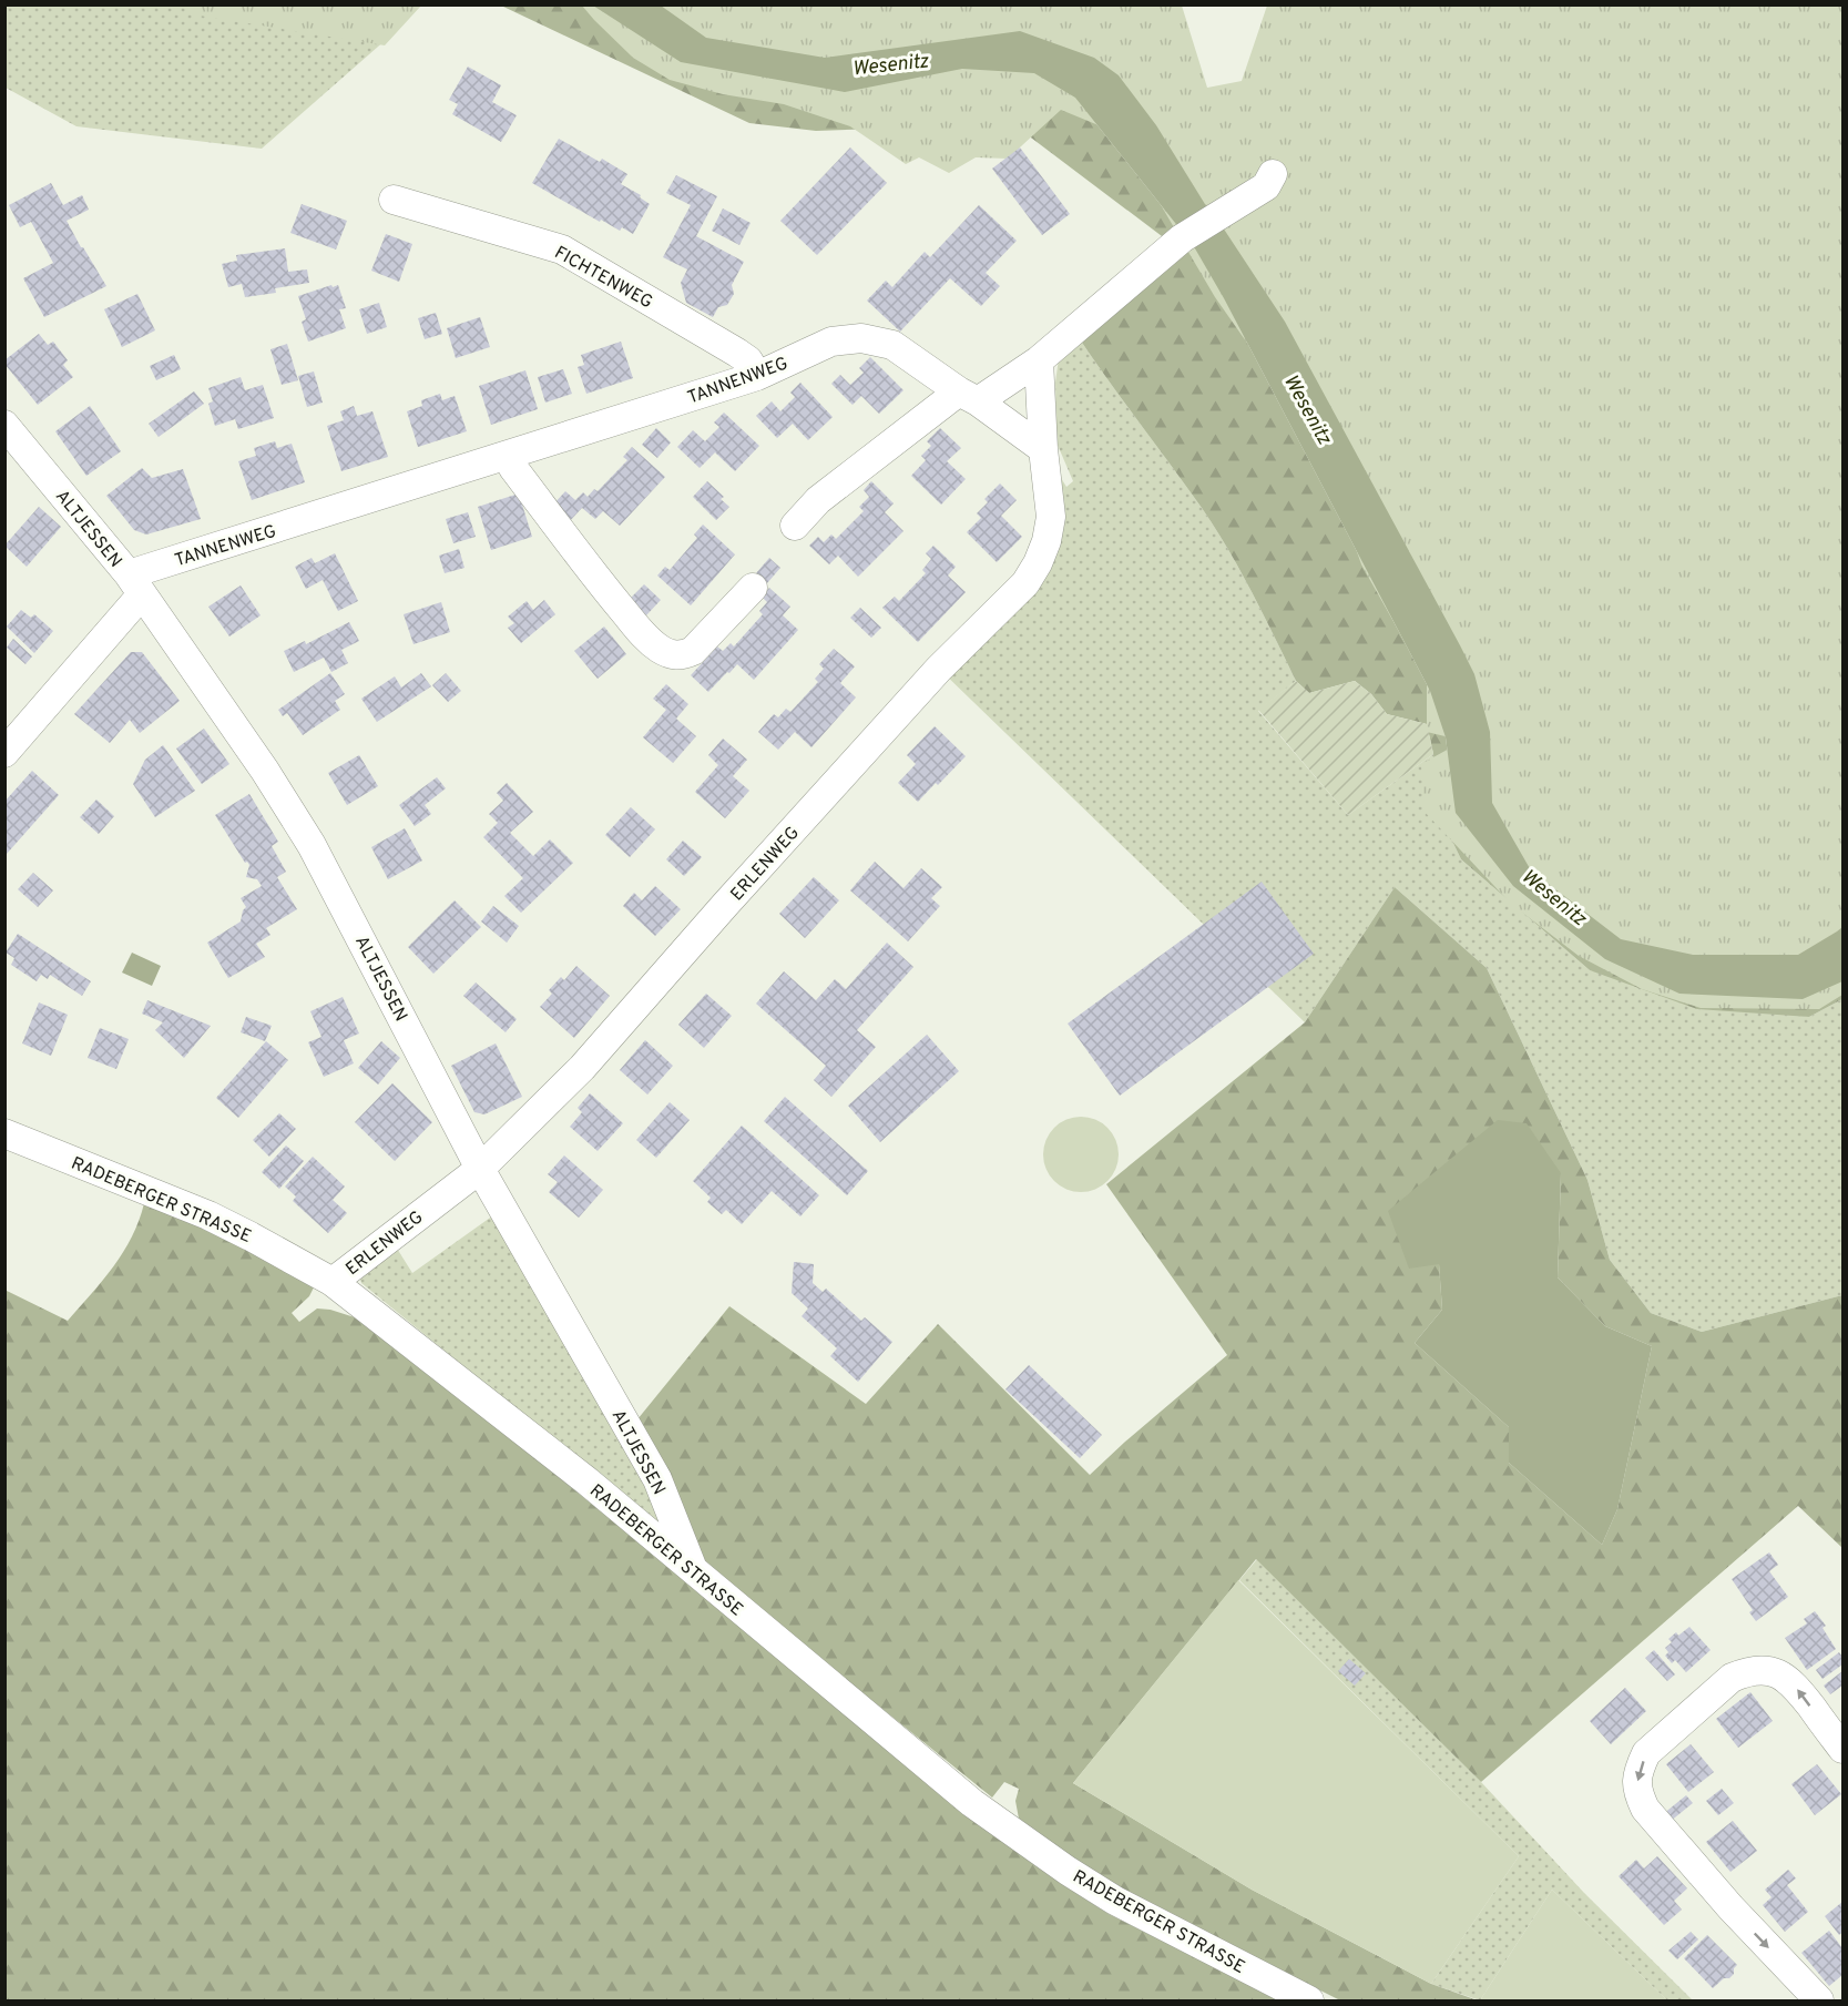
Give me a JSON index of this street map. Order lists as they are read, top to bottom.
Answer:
{
  "streets": {
    "street": [
      "FICHTENWEG",
      "TANNENWEG",
      "ALTJESSEN",
      "ERLENWEG",
      "RADEBERGER STRASSE"
    ]
  },
  "crossings": [
    ["FICHTENWEG", "TANNENWEG"],
    ["TANNENWEG", "ALTJESSEN"],
    ["ALTJESSEN", "ERLENWEG"],
    ["ALTJESSEN", "RADEBERGER STRASSE"],
    ["ERLENWEG", "RADEBERGER STRASSE"]
  ],
  "water": ["Wesenitz"]
}
